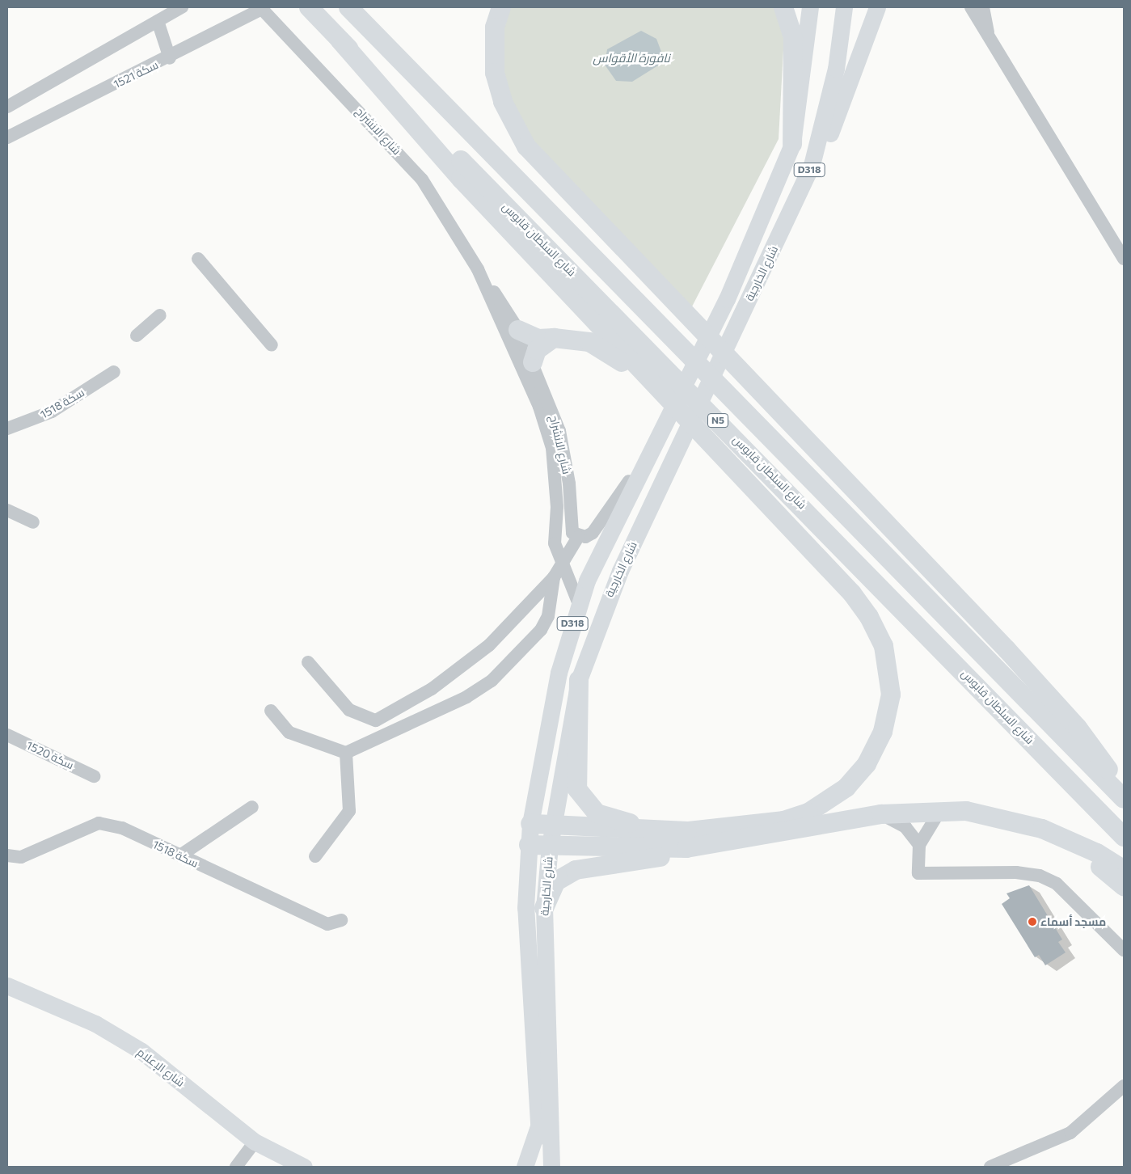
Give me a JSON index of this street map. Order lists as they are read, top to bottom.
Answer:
{
  "streets": {
    "highway": ["شارع السلطان قابوس", "N5"],
    "main road": ["D318", "شارع الخارجية", "شارع الإعلام"],
    "street": [
      "سكة 1521",
      "شارع الانشراح",
      "سكة 1518",
      "سكة 1520"
    ]
  },
  "crossings": [
    ["سكة 1521", "شارع الانشراح"],
    ["شارع الانشراح", "شارع الخارجية"]
  ],
  "water": ["نافورة الأقواس"],
  "places": ["مسجد أسماء"]
}
